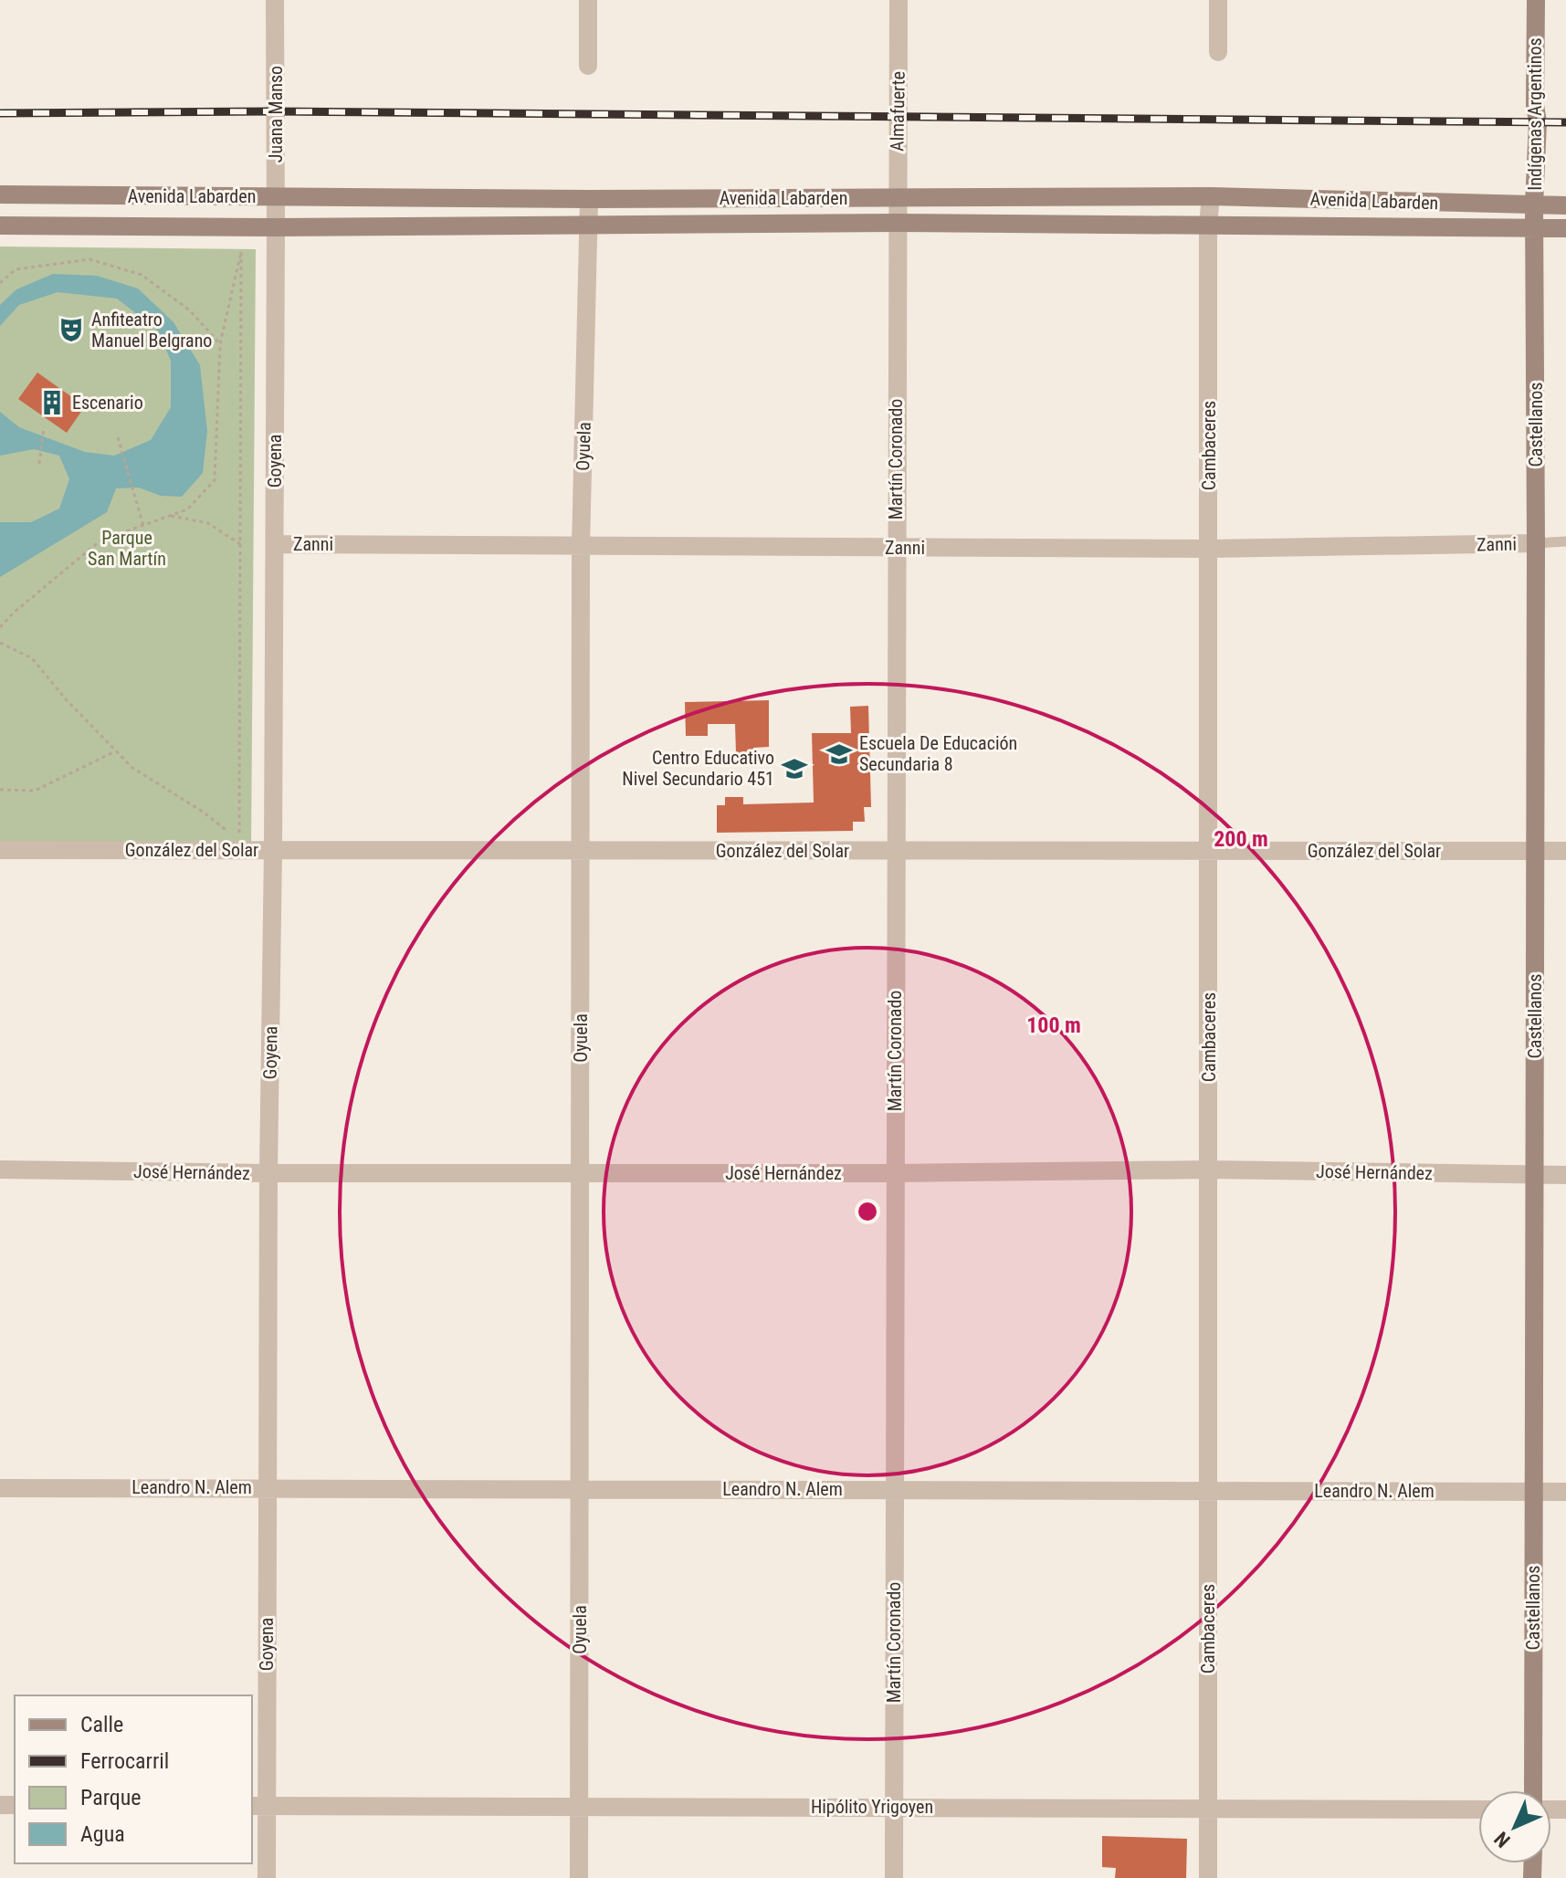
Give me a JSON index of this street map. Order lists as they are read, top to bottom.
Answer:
{
  "streets": {
    "street": [
      "Almafuerte",
      "Juana Manso",
      "Indígenas Argentinos",
      "Avenida Labarden",
      "Castellanos",
      "Cambaceres",
      "Oyuela",
      "Martín Coronado",
      "Goyena",
      "Zanni",
      "González del Solar",
      "José Hernández",
      "Leandro N. Alem",
      "Hipólito Yrigoyen"
    ]
  },
  "crossings": [
    ["Almafuerte", "Avenida Labarden"],
    ["Almafuerte", "Martín Coronado"],
    ["Juana Manso", "Avenida Labarden"],
    ["Juana Manso", "Goyena"],
    ["Indígenas Argentinos", "Avenida Labarden"],
    ["Indígenas Argentinos", "Castellanos"],
    ["Avenida Labarden", "Castellanos"],
    ["Avenida Labarden", "Cambaceres"],
    ["Avenida Labarden", "Oyuela"],
    ["Avenida Labarden", "Martín Coronado"],
    ["Avenida Labarden", "Goyena"],
    ["Castellanos", "Zanni"],
    ["Castellanos", "González del Solar"],
    ["Castellanos", "José Hernández"],
    ["Castellanos", "Leandro N. Alem"],
    ["Cambaceres", "Zanni"],
    ["Cambaceres", "González del Solar"],
    ["Cambaceres", "José Hernández"],
    ["Cambaceres", "Leandro N. Alem"],
    ["Cambaceres", "Hipólito Yrigoyen"],
    ["Oyuela", "Zanni"],
    ["Oyuela", "González del Solar"],
    ["Oyuela", "José Hernández"],
    ["Oyuela", "Leandro N. Alem"],
    ["Oyuela", "Hipólito Yrigoyen"],
    ["Martín Coronado", "Zanni"],
    ["Martín Coronado", "González del Solar"],
    ["Martín Coronado", "José Hernández"],
    ["Martín Coronado", "Leandro N. Alem"],
    ["Martín Coronado", "Hipólito Yrigoyen"],
    ["Goyena", "Zanni"],
    ["Goyena", "González del Solar"],
    ["Goyena", "José Hernández"],
    ["Goyena", "Leandro N. Alem"],
    ["Goyena", "Hipólito Yrigoyen"]
  ],
  "parks": ["Parque San Martín"],
  "places": {
    "theatre": ["Anfiteatro Manuel Belgrano"],
    "building": ["Escenario"],
    "school or university": ["Escuela De Educación Secundaria 8", "Centro Educativo Nivel Secundario 451"]
  },
  "legend": [
    "Calle",
    "Ferrocarril",
    "Parque",
    "Agua"
  ],
  "north": "bottom left",
  "rings": ["200 m", "100 m"]
}
